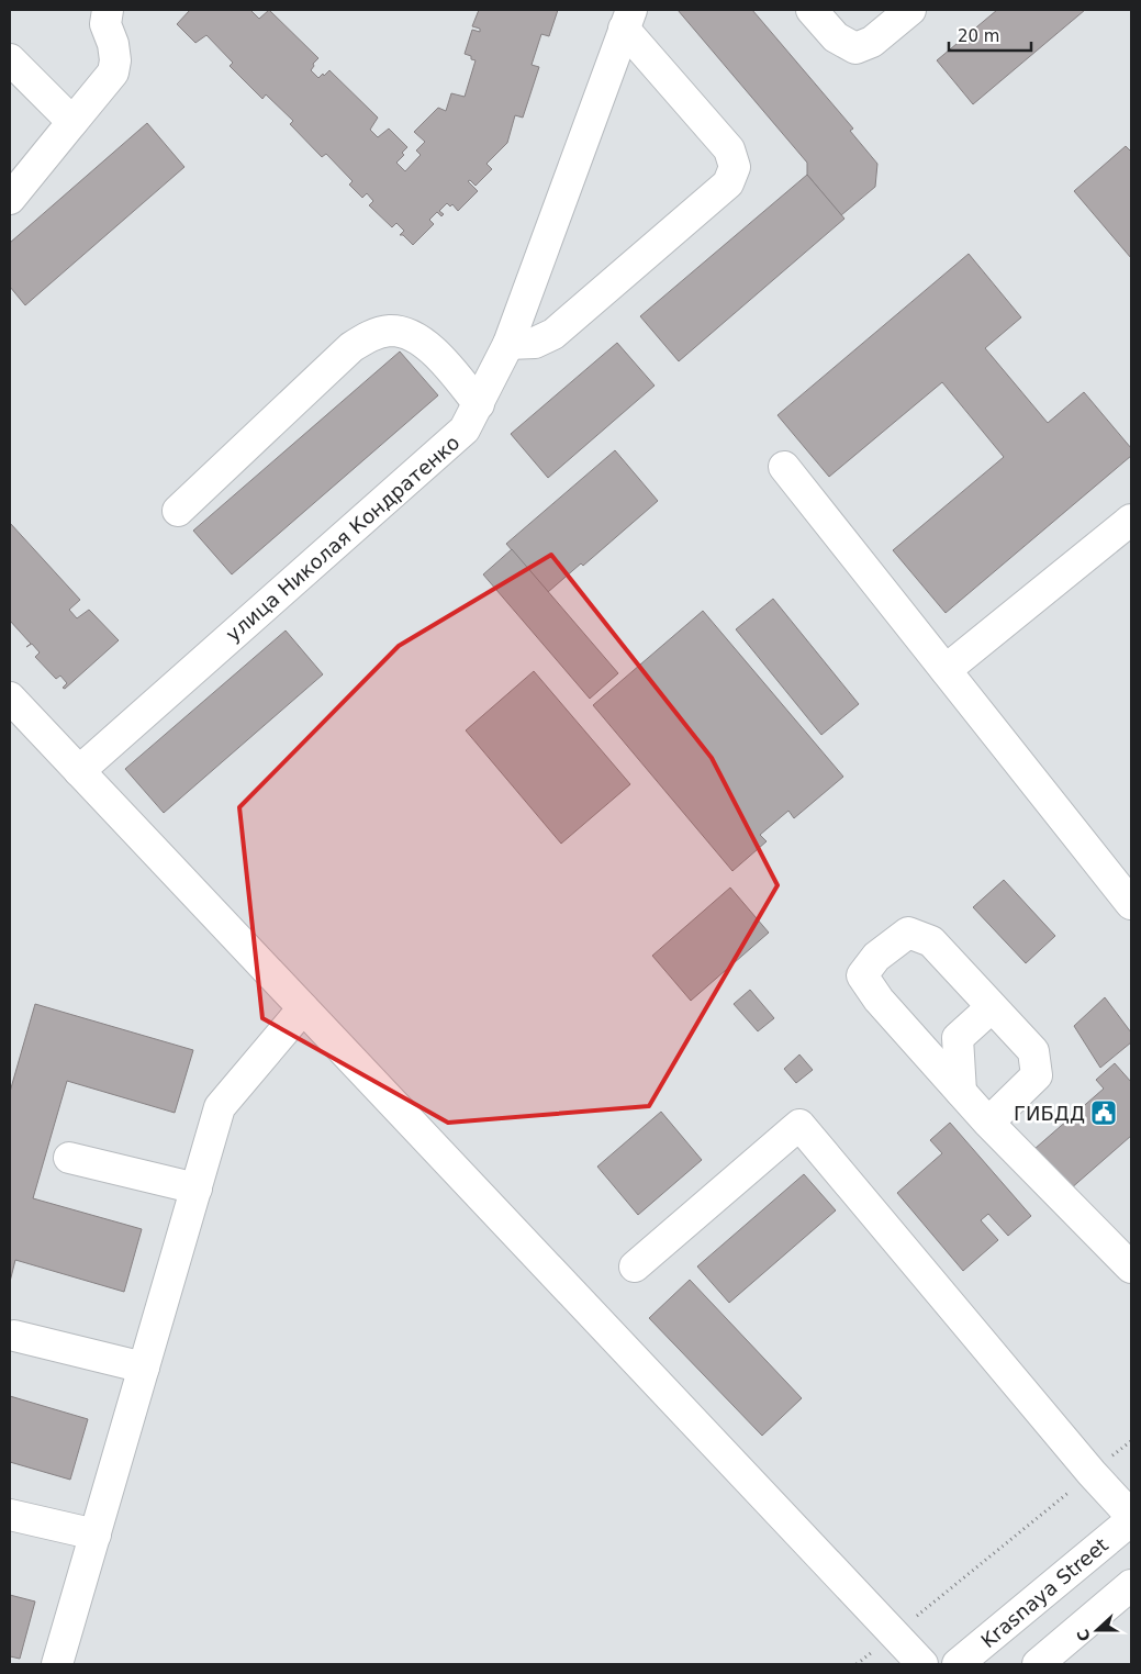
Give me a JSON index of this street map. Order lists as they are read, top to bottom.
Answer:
{
  "streets": {
    "street": ["улица Николая Кондратенко", "Krasnaya Street"]
  },
  "places": {
    "public building": ["ГИБДД"]
  },
  "scale_bar": "20 m",
  "north": "left"
}
